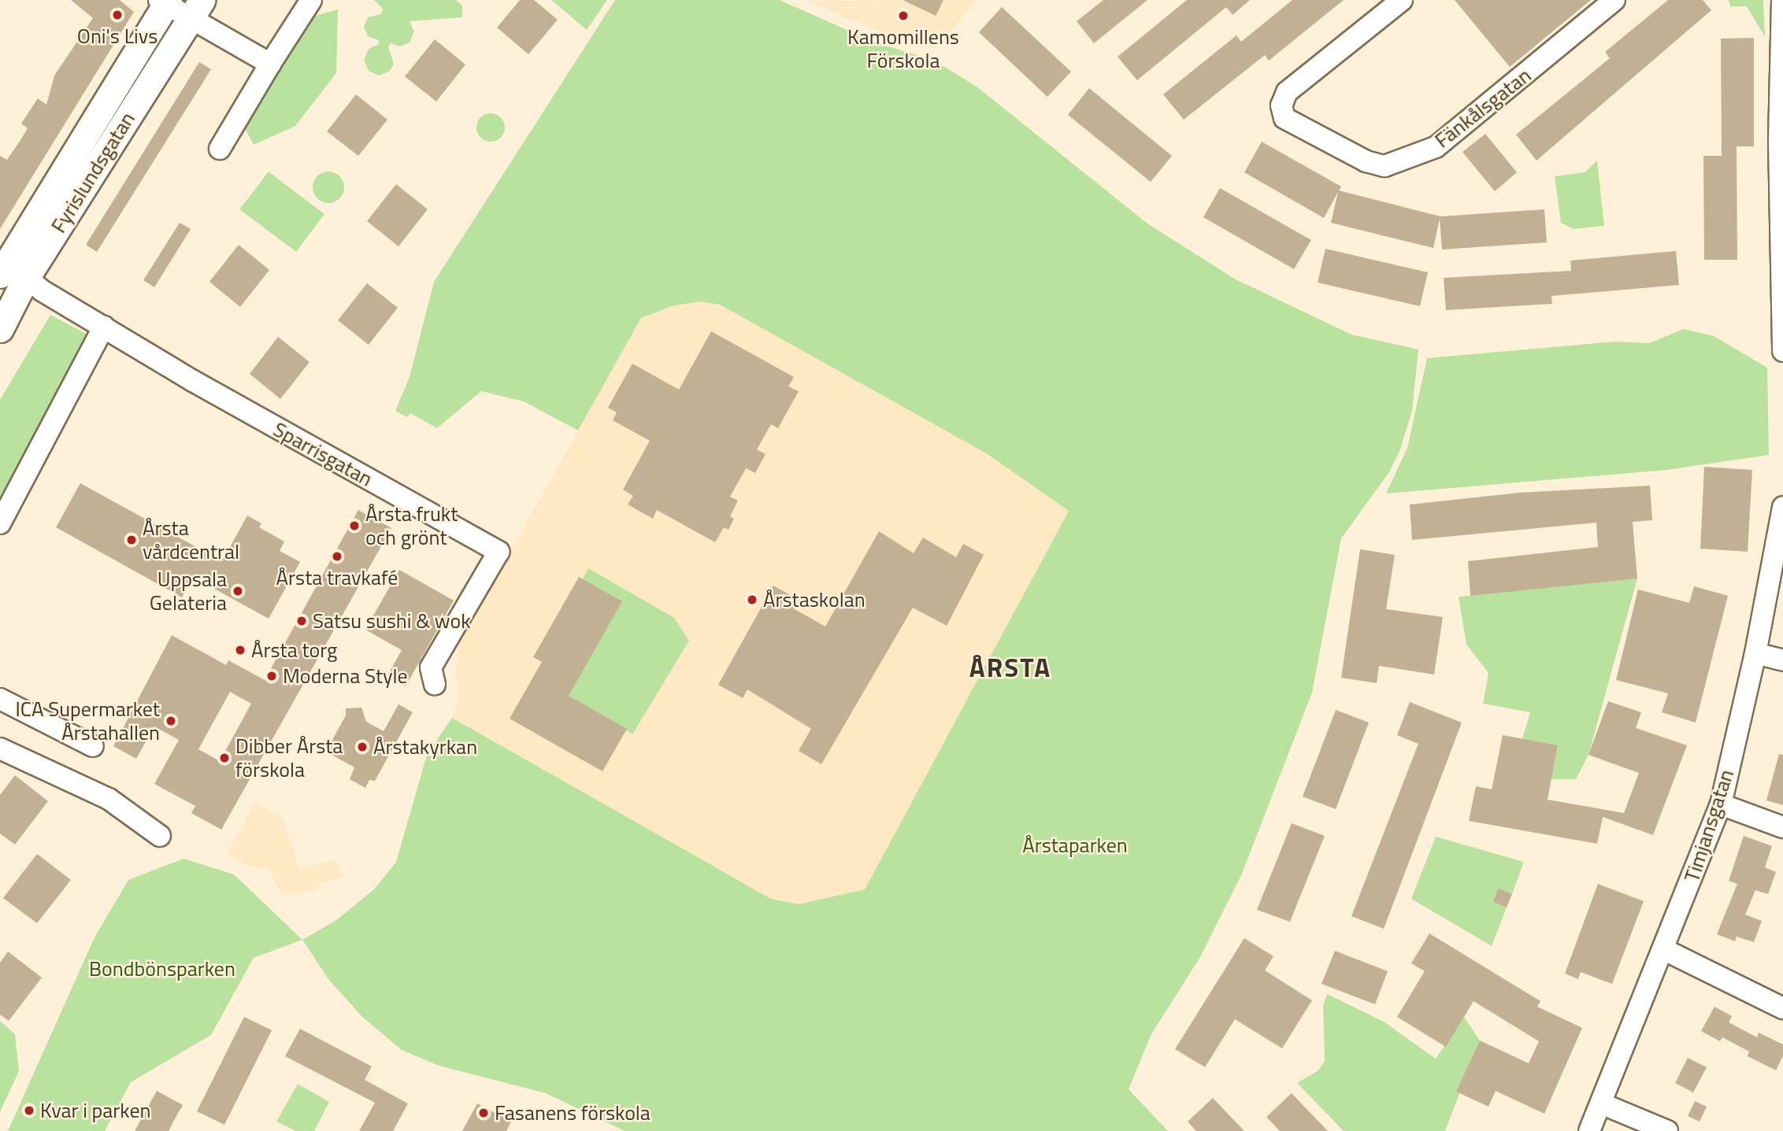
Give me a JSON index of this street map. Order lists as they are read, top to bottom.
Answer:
{
  "streets": {
    "main road": ["Fyrislundsgatan"],
    "street": ["Fänkålsgatan", "Sparrisgatan", "Timjansgatan"]
  },
  "crossings": [
    ["Fyrislundsgatan", "Sparrisgatan"]
  ],
  "districts": ["ÅRSTA"],
  "parks": ["Årstaparken", "Bondbönsparken"],
  "places": [
    "Oni's Livs",
    "Kamomillens Förskola",
    "Årsta frukt och grönt",
    "Årsta vårdcentral",
    "Årsta travkafé",
    "Uppsala Gelateria",
    "Årstaskolan",
    "Satsu sushi & wok",
    "Årsta torg",
    "Moderna Style",
    "ICA Supermarket Årstahallen",
    "Årstakyrkan",
    "Dibber Årsta förskola",
    "Kvar i parken",
    "Fasanens förskola"
  ]
}
